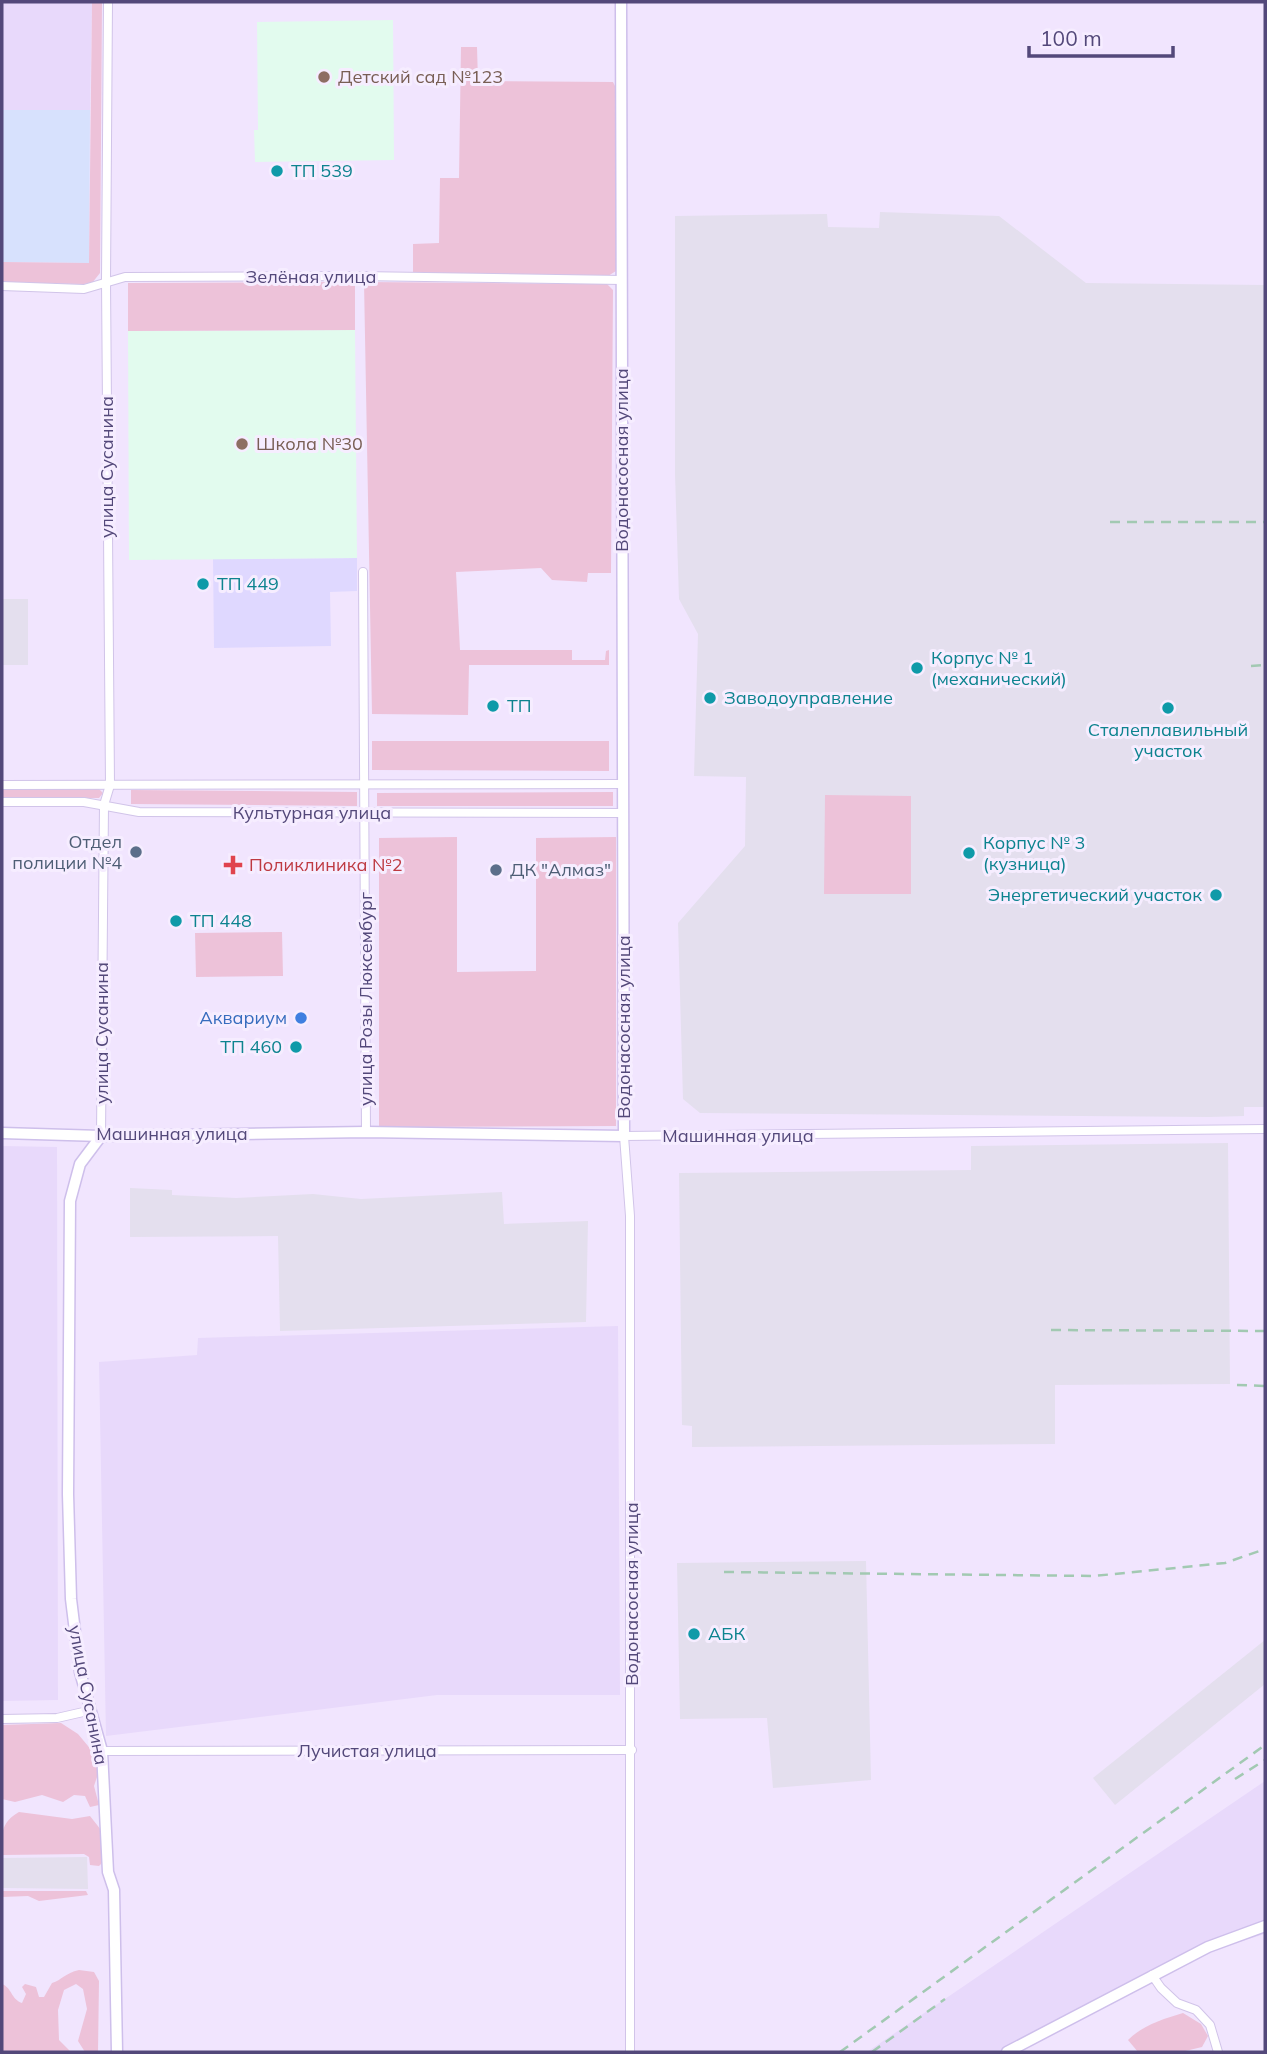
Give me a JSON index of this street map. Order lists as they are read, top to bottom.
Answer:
{
  "streets": {
    "street": [
      "Зелёная улица",
      "Водонасосная улица",
      "улица Сусанина",
      "Культурная улица",
      "улица Розы Люксембург",
      "Машинная улица",
      "Лучистая улица"
    ]
  },
  "crossings": [
    ["Зелёная улица", "Водонасосная улица"],
    ["Зелёная улица", "улица Сусанина"],
    ["Водонасосная улица", "Культурная улица"],
    ["Водонасосная улица", "Машинная улица"],
    ["Водонасосная улица", "Лучистая улица"],
    ["улица Сусанина", "Культурная улица"],
    ["улица Сусанина", "Машинная улица"],
    ["улица Сусанина", "Лучистая улица"],
    ["Культурная улица", "улица Розы Люксембург"],
    ["улица Розы Люксембург", "Машинная улица"]
  ],
  "places": {
    "other": [
      "Детский сад №123",
      "ТП 539",
      "Школа №30",
      "ТП 449",
      "Корпус № 1 (механический)",
      "Заводоуправление",
      "ТП",
      "Сталеплавильный участок",
      "Отдел полиции №4",
      "Корпус № 3 (кузница)",
      "ДК \"Алмаз\"",
      "Энергетический участок",
      "ТП 448",
      "Аквариум",
      "ТП 460",
      "АБК"
    ],
    "health": ["Поликлиника №2"]
  },
  "scale_bar": "100 m"
}
